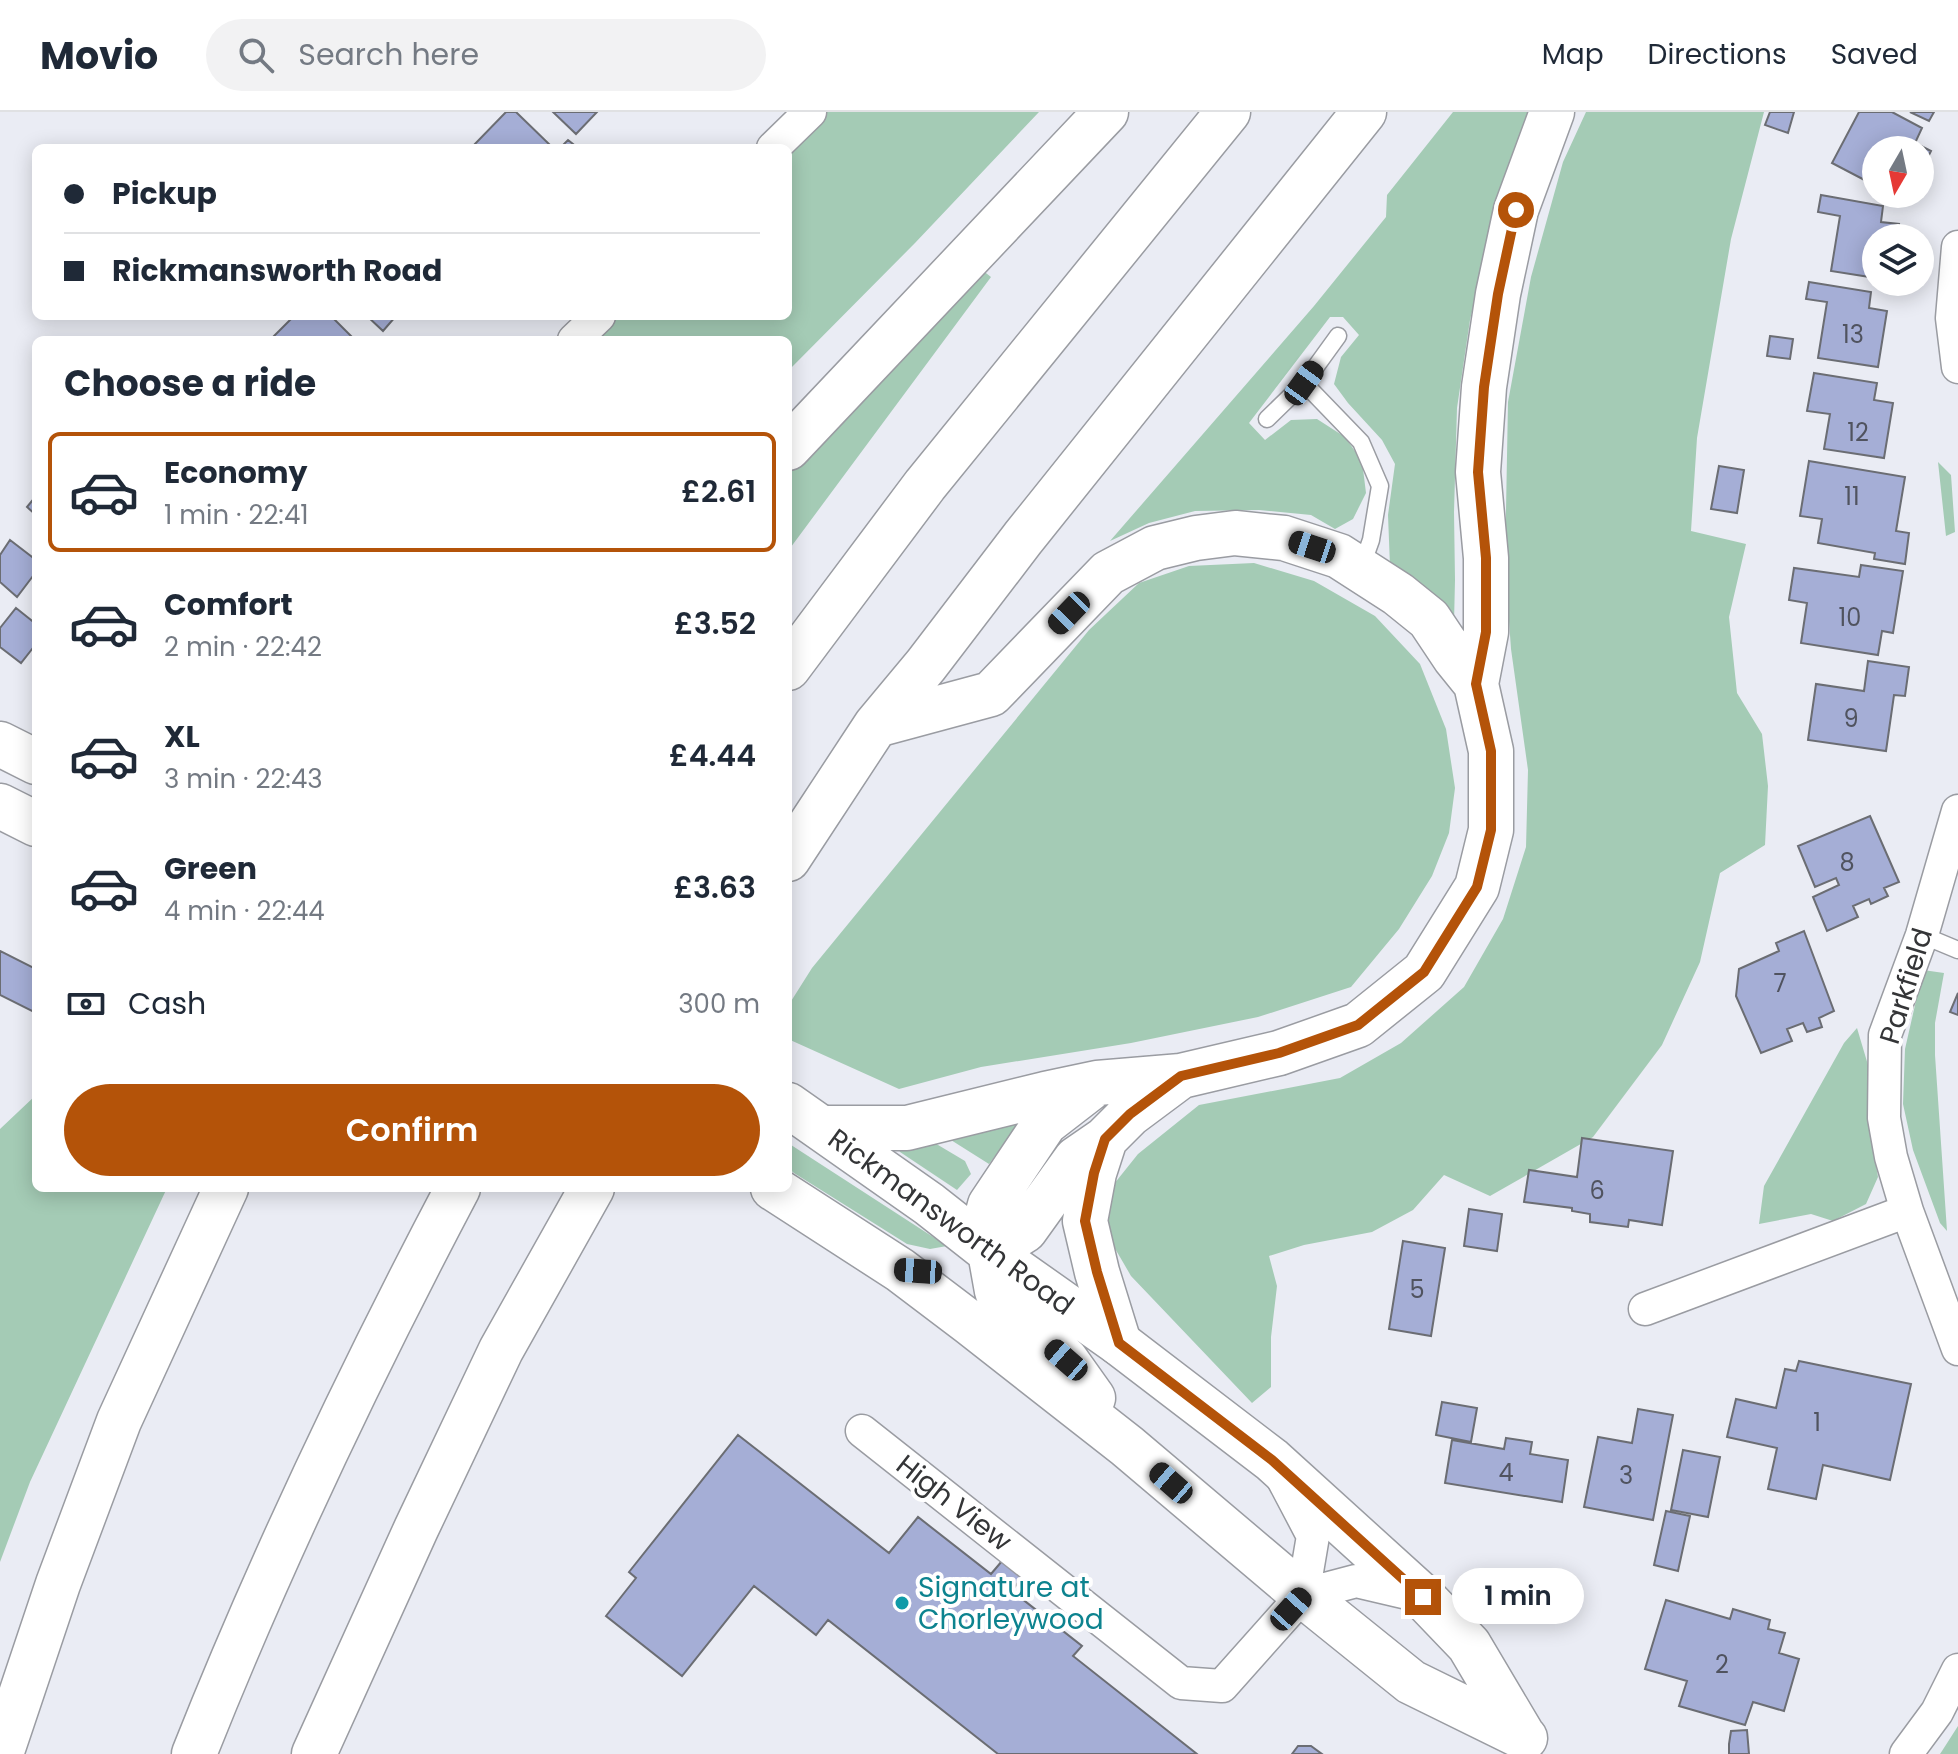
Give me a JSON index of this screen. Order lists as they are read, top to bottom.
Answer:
{
  "streets": {
    "main road": ["Rickmansworth Road"],
    "street": ["Parkfield", "High View"]
  },
  "crossings": [
    ["Rickmansworth Road", "High View"]
  ],
  "places": ["Signature at Chorleywood"],
  "house_numbers": [
    "13",
    "12",
    "11",
    "10",
    "9",
    "8",
    "7",
    "6",
    "5",
    "1",
    "4",
    "3",
    "2"
  ],
  "north": "bottom",
  "page": {
    "header": "Movio",
    "search": "Search here",
    "nav": ["Map", "Directions", "Saved"],
    "banner": ["Pickup", "Rickmansworth Road"],
    "heading": "Choose a ride",
    "list": [
      {
        "name": "Economy",
        "note": "1 min · 22:41",
        "value": "£2.61"
      },
      {
        "name": "Comfort",
        "note": "2 min · 22:42",
        "value": "£3.52"
      },
      {
        "name": "XL",
        "note": "3 min · 22:43",
        "value": "£4.44"
      },
      {
        "name": "Green",
        "note": "4 min · 22:44",
        "value": "£3.63"
      }
    ],
    "pay": ["Cash", "300 m"],
    "buttons": "Confirm",
    "bubble": "1 min"
  }
}
